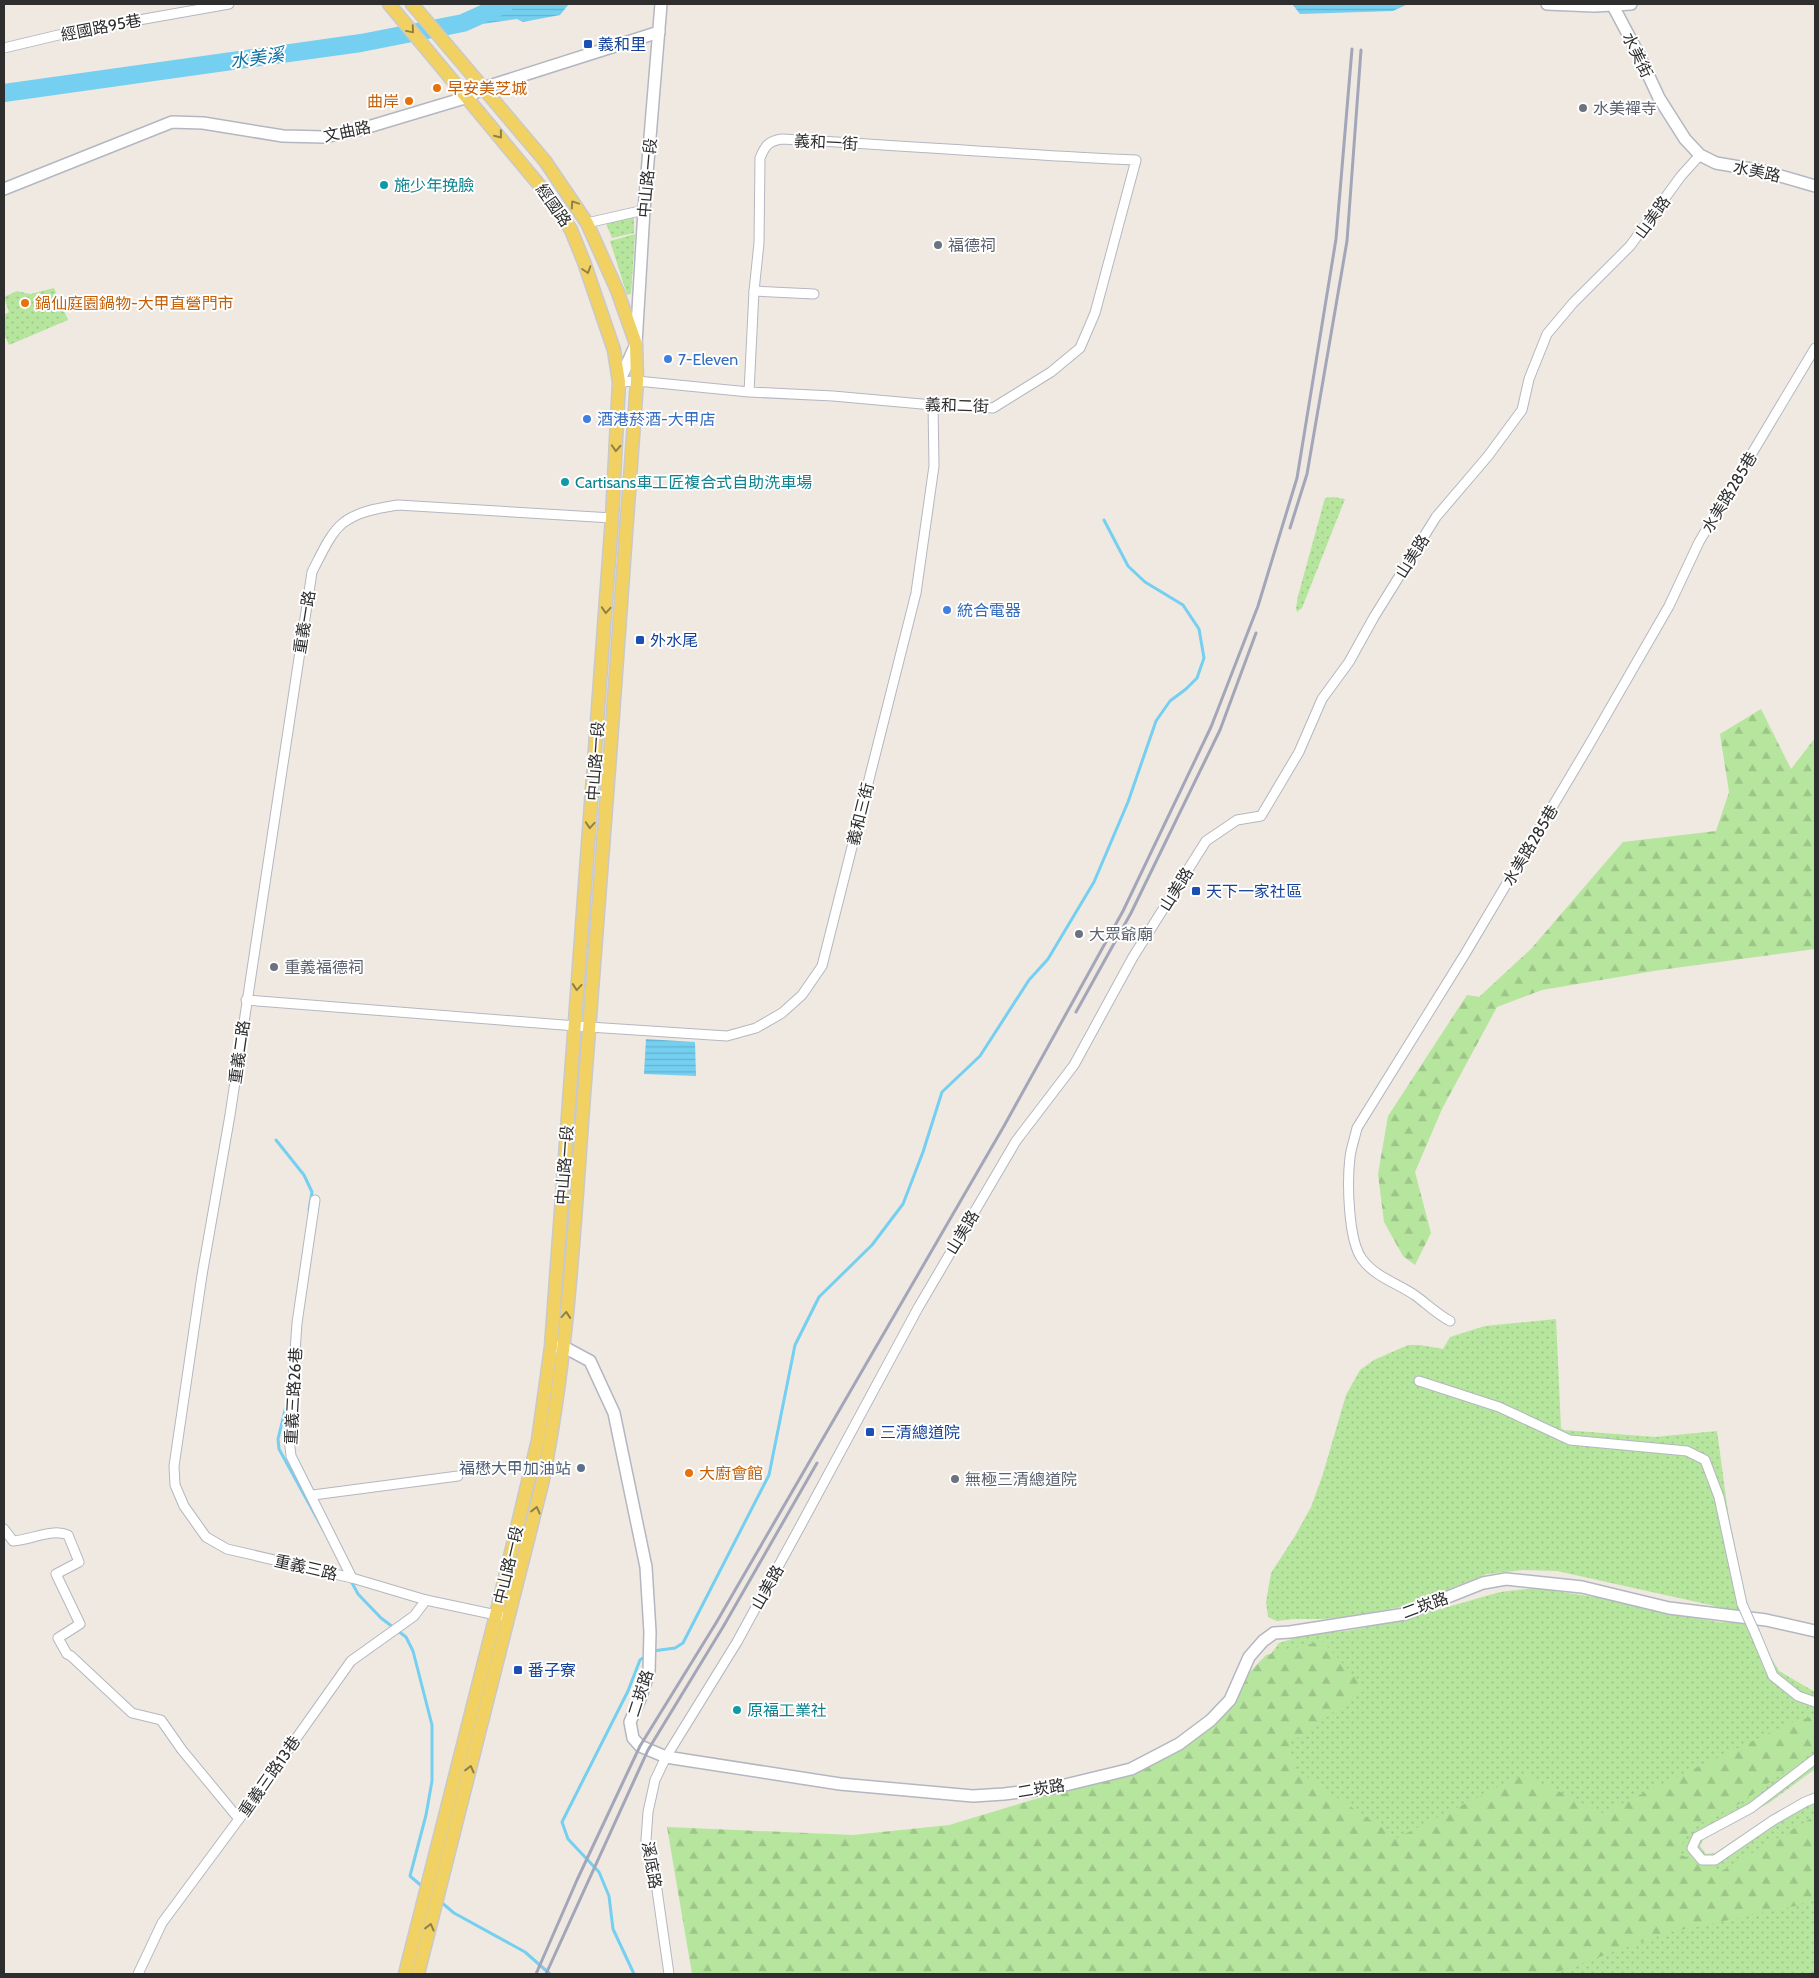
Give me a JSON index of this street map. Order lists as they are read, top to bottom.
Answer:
{
  "streets": {
    "main road": ["中山路一段", "經國路"],
    "street": [
      "經國路95巷",
      "水美街",
      "文曲路",
      "義和一街",
      "水美路",
      "山美路",
      "義和二街",
      "水美路285巷",
      "重義一路",
      "義和三街",
      "重義二路",
      "重義三路26巷",
      "重義三路",
      "二崁路",
      "重義三路13巷",
      "溪底路"
    ]
  },
  "crossings": [
    ["水美街", "水美路"],
    ["水美街", "山美路"],
    ["文曲路", "中山路一段"],
    ["文曲路", "經國路"],
    ["義和一街", "義和二街"],
    ["水美路", "山美路"],
    ["中山路一段", "經國路"],
    ["中山路一段", "義和二街"],
    ["中山路一段", "重義一路"],
    ["中山路一段", "義和三街"],
    ["中山路一段", "重義二路"],
    ["中山路一段", "重義三路"],
    ["中山路一段", "二崁路"],
    ["經國路", "義和二街"],
    ["山美路", "二崁路"],
    ["山美路", "溪底路"],
    ["義和二街", "義和三街"],
    ["重義一路", "重義二路"],
    ["義和三街", "重義二路"],
    ["重義二路", "重義三路"],
    ["重義三路26巷", "重義三路"],
    ["重義三路", "重義三路13巷"],
    ["二崁路", "溪底路"]
  ],
  "water": ["水美溪"],
  "places": {
    "transit": [
      "義和里",
      "外水尾",
      "天下一家社區",
      "三清總道院",
      "番子寮"
    ],
    "other": [
      "早安美芝城",
      "曲岸",
      "水美禪寺",
      "施少年挽臉",
      "福德祠",
      "鍋仙庭園鍋物-大甲直營門市",
      "7-Eleven",
      "酒港菸酒-大甲店",
      "Cartisans車工匠複合式自助洗車場",
      "統合電器",
      "大眾爺廟",
      "重義福德祠",
      "福懋大甲加油站",
      "大廚會館",
      "無極三清總道院",
      "原福工業社"
    ]
  }
}
